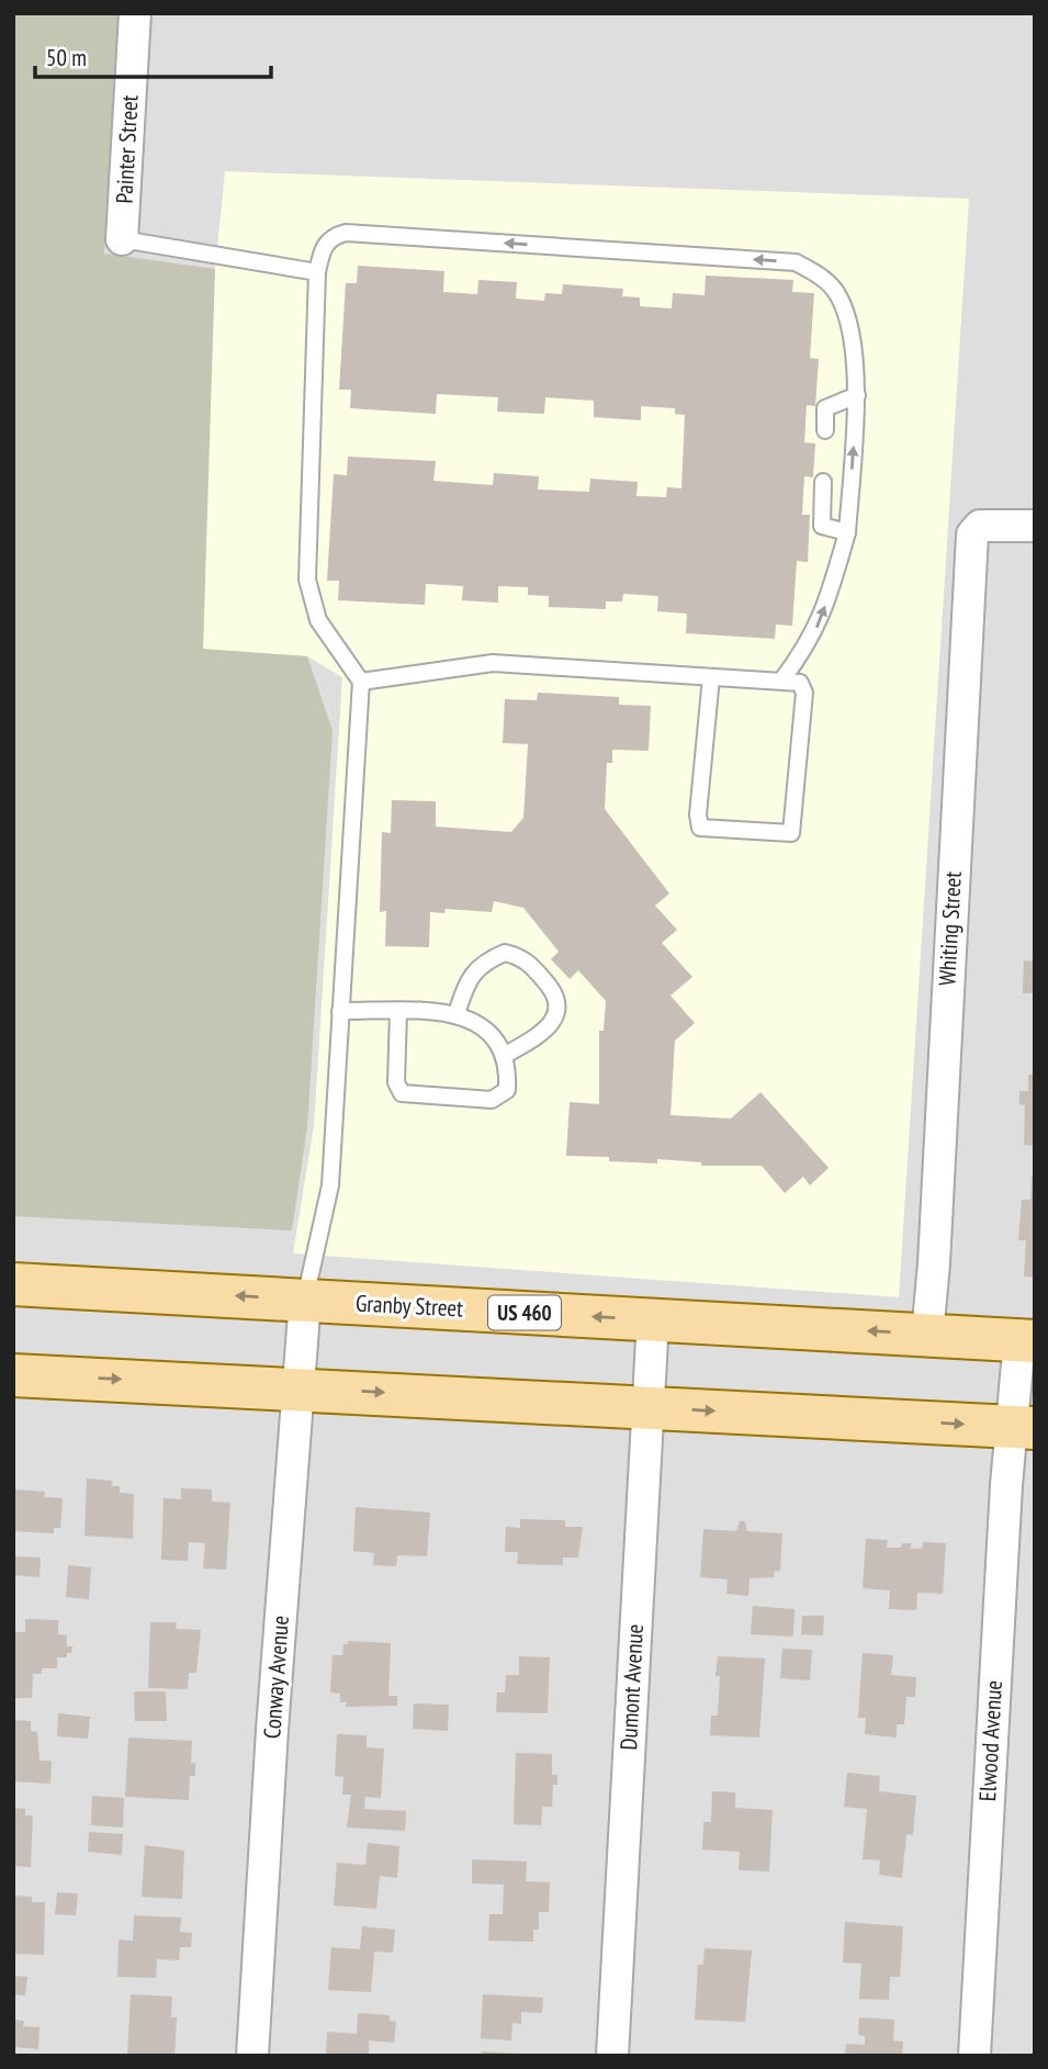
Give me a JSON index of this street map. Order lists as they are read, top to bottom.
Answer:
{
  "streets": {
    "main road": ["Granby Street", "US 460"],
    "street": [
      "Painter Street",
      "Whiting Street",
      "Conway Avenue",
      "Dumont Avenue",
      "Elwood Avenue"
    ]
  },
  "crossings": [
    ["Whiting Street", "Granby Street"],
    ["Granby Street", "Conway Avenue"],
    ["Granby Street", "Dumont Avenue"]
  ],
  "scale_bar": "50 m"
}
